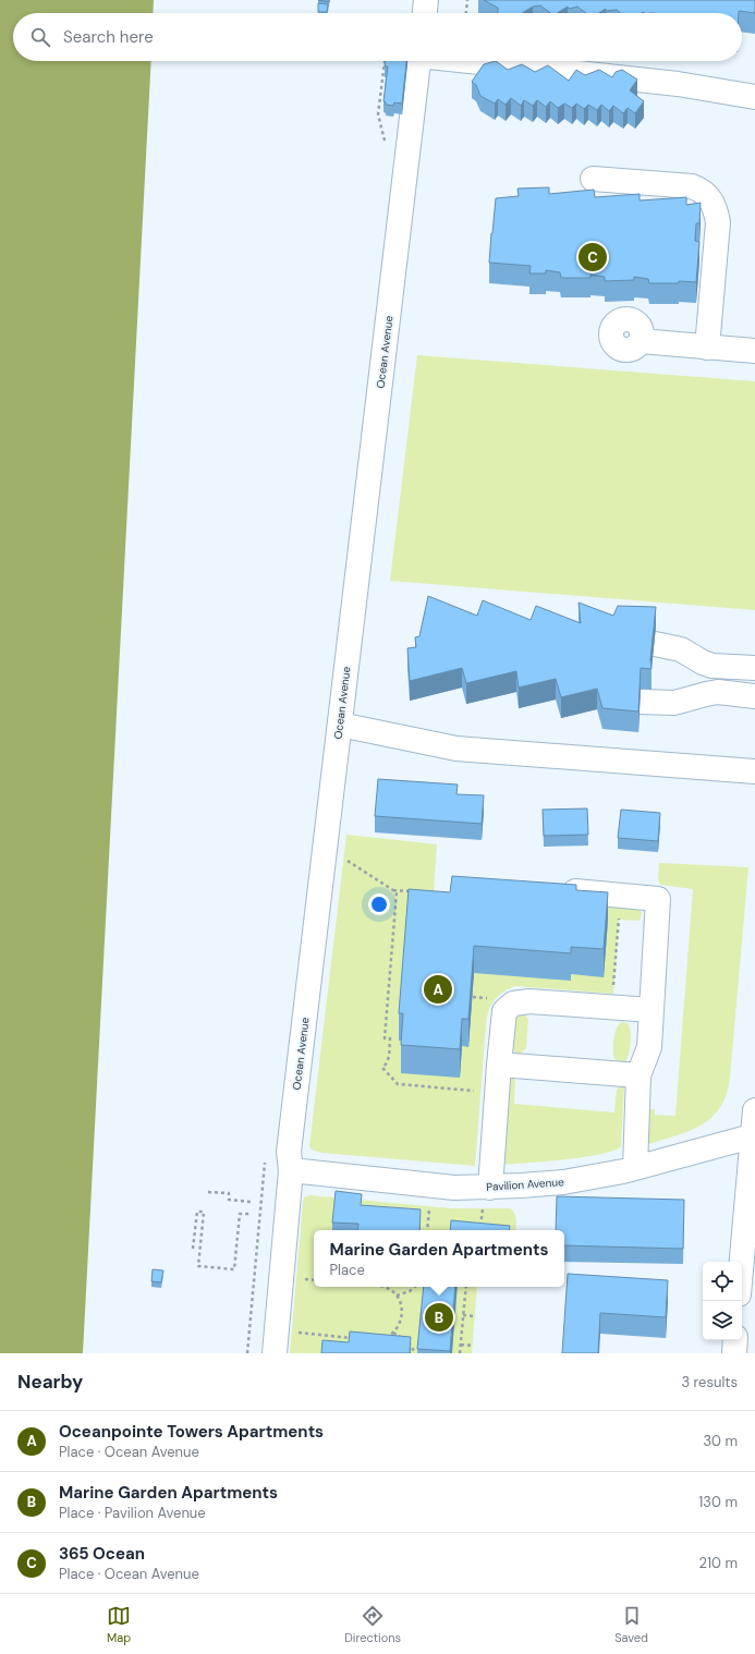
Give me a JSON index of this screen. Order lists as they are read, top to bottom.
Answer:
{
  "streets": {
    "street": ["Ocean Avenue", "Pavilion Avenue"]
  },
  "crossings": [
    ["Ocean Avenue", "Pavilion Avenue"]
  ],
  "page": {
    "search": "Search here",
    "pins": ["C", "A", "B"],
    "popup": ["Marine Garden Apartments", "Place"],
    "heading": ["Nearby", "3 results"],
    "list": [
      {
        "mark": "A",
        "name": "Oceanpointe Towers Apartments",
        "note": "Place · Ocean Avenue",
        "value": "30 m"
      },
      {
        "mark": "B",
        "name": "Marine Garden Apartments",
        "note": "Place · Pavilion Avenue",
        "value": "130 m"
      },
      {
        "mark": "C",
        "name": "365 Ocean",
        "note": "Place · Ocean Avenue",
        "value": "210 m"
      }
    ],
    "nav": ["Map", "Directions", "Saved"]
  }
}
